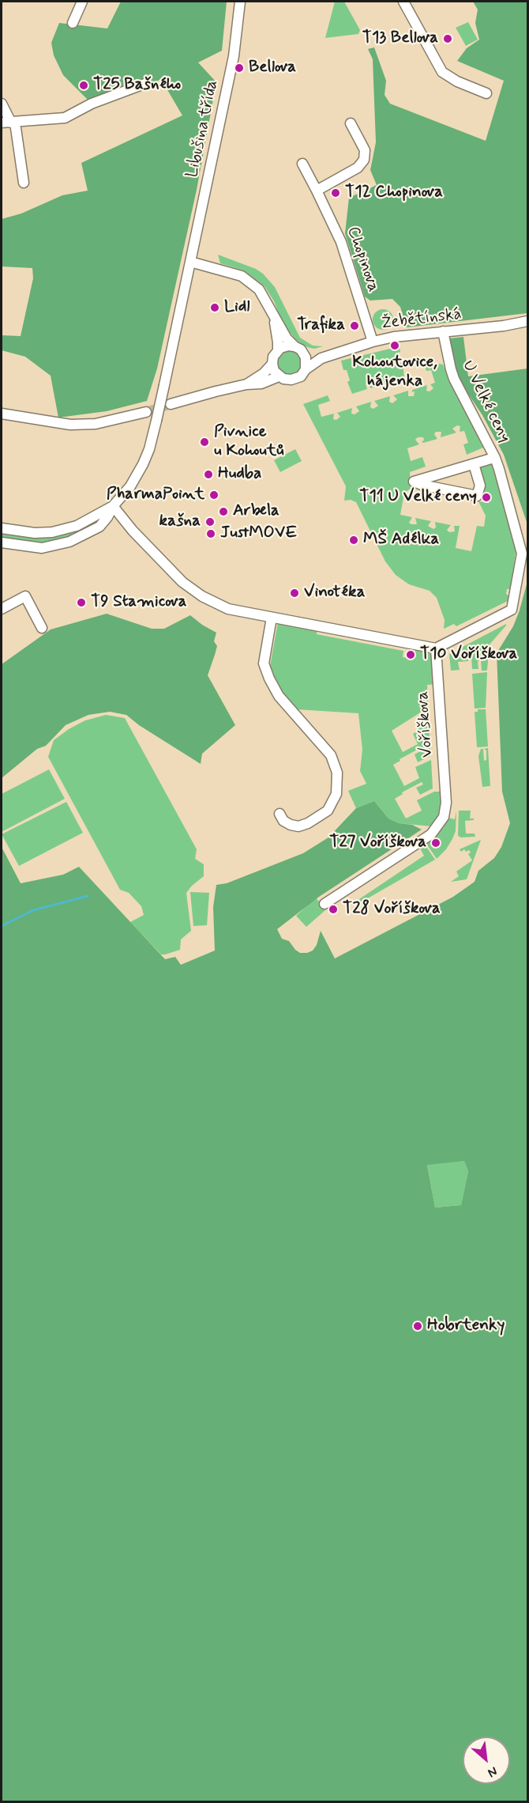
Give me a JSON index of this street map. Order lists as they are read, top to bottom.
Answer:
{
  "streets": {
    "street": [
      "Libušina třída",
      "Chopinova",
      "Žebětínská",
      "U Velké ceny",
      "Voříškova"
    ]
  },
  "crossings": [
    ["Chopinova", "Žebětínská"],
    ["Žebětínská", "U Velké ceny"],
    ["U Velké ceny", "Voříškova"]
  ],
  "places": [
    "T13 Bellova",
    "Bellova",
    "T25 Bašného",
    "T12 Chopinova",
    "Lidl",
    "Trafika",
    "Kohoutovice, hájenka",
    "Pivnice u Kohoutů",
    "Hudba",
    "PharmaPoint",
    "T11 U Velké ceny",
    "Arbela",
    "kašna",
    "JustMOVE",
    "MŠ Adélka",
    "Vinotéka",
    "T9 Stamicova",
    "T10 Voříškova",
    "T27 Voříškova",
    "T28 Voříškova",
    "Hobrtenky"
  ],
  "north": "bottom right"
}
